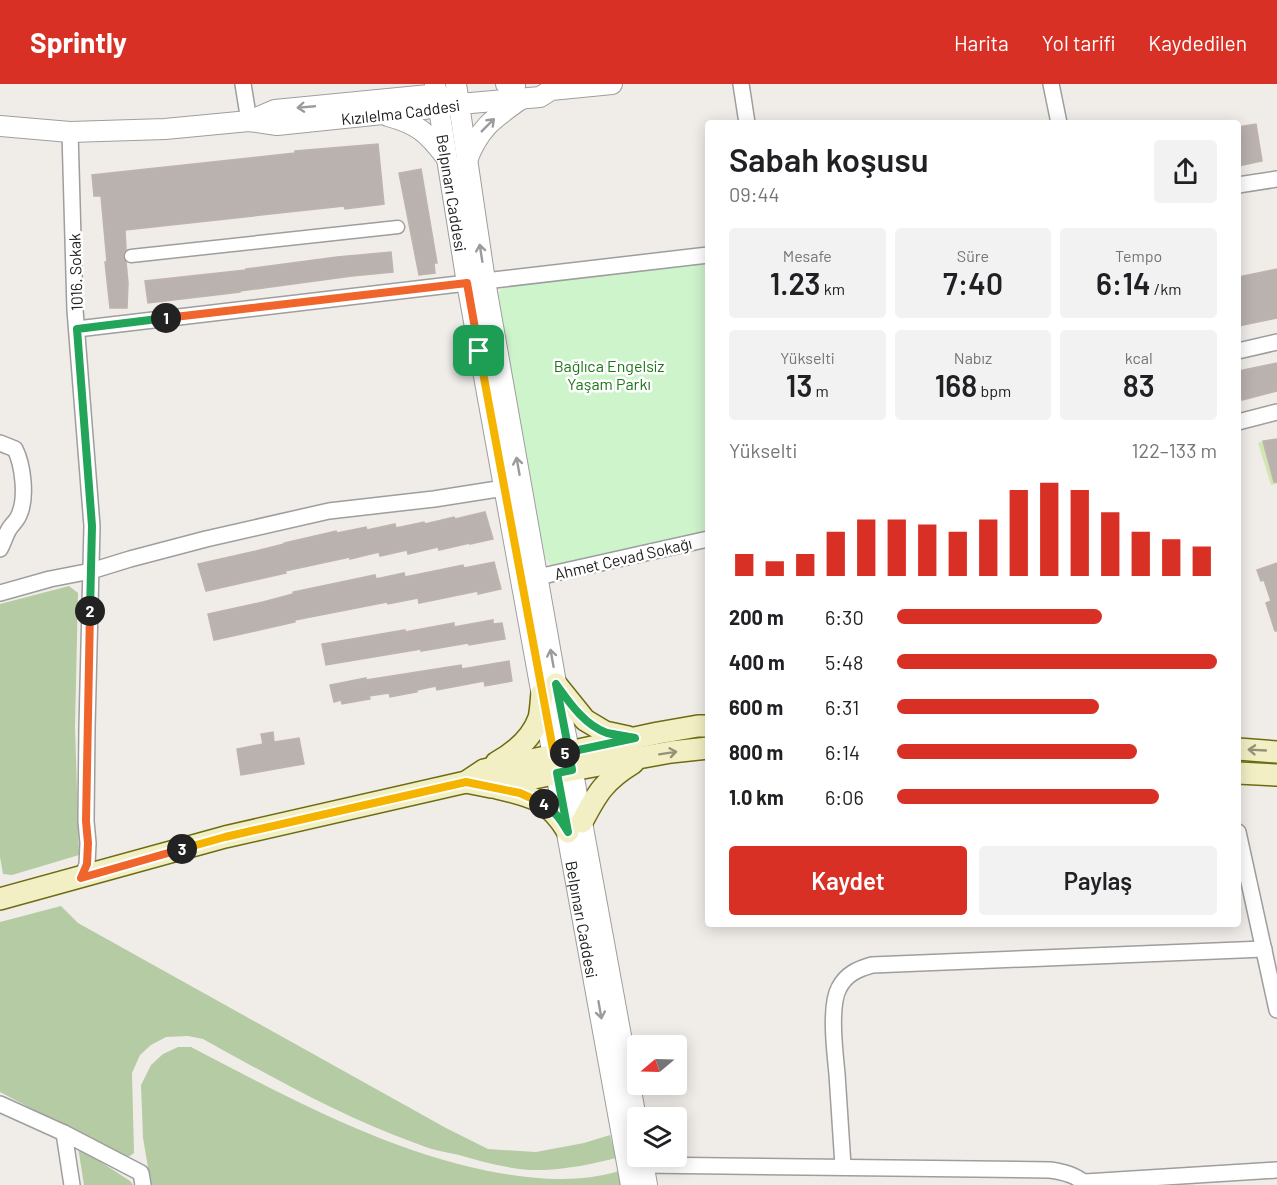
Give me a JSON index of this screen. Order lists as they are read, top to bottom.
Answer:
{
  "streets": {
    "street": [
      "Kızılelma Caddesi",
      "Belpınarı Caddesi",
      "1016. Sokak",
      "Ahmet Cevad Sokağı"
    ]
  },
  "crossings": [
    ["Kızılelma Caddesi", "Belpınarı Caddesi"],
    ["Kızılelma Caddesi", "1016. Sokak"],
    ["Belpınarı Caddesi", "Ahmet Cevad Sokağı"]
  ],
  "parks": ["Bağlıca Engelsiz Yaşam Parkı"],
  "north": "left",
  "page": {
    "header": "Sprintly",
    "nav": ["Harita", "Yol tarifi", "Kaydedilen"],
    "heading": ["Sabah koşusu", "09:44"],
    "stats": [
      ["Mesafe", "1.23 km"],
      ["Süre", "7:40"],
      ["Tempo", "6:14 /km"],
      ["Yükselti", "13 m"],
      ["Nabız", "168 bpm"],
      ["kcal", "83"]
    ],
    "pins": [
      "1",
      "2",
      "5",
      "4",
      "3"
    ],
    "chart": ["Yükselti", "122–133 m"],
    "list": [
      {
        "name": "200 m",
        "note": "6:30"
      },
      {
        "name": "400 m",
        "note": "5:48"
      },
      {
        "name": "600 m",
        "note": "6:31"
      },
      {
        "name": "800 m",
        "note": "6:14"
      },
      {
        "name": "1.0 km",
        "note": "6:06"
      }
    ],
    "buttons": ["Kaydet", "Paylaş"]
  }
}
